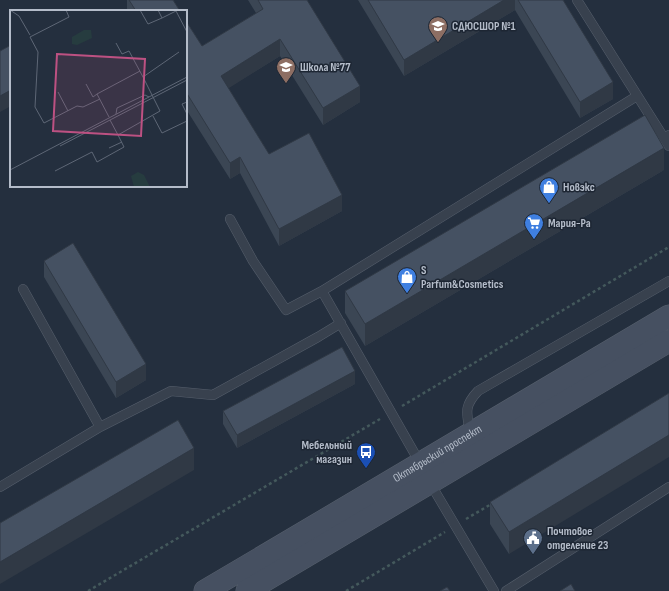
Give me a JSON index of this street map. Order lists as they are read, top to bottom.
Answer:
{
  "streets": {
    "main road": ["Октябрьский проспект"]
  },
  "places": {
    "school or university": ["СДЮСШОР №1", "Школа №77"],
    "shop": ["Новэкс", "S Parfum&Cosmetics"],
    "supermarket": ["Мария-Ра"],
    "bus stop": ["Мебельный магазин"],
    "public building": ["Почтовое отделение 23"]
  }
}
